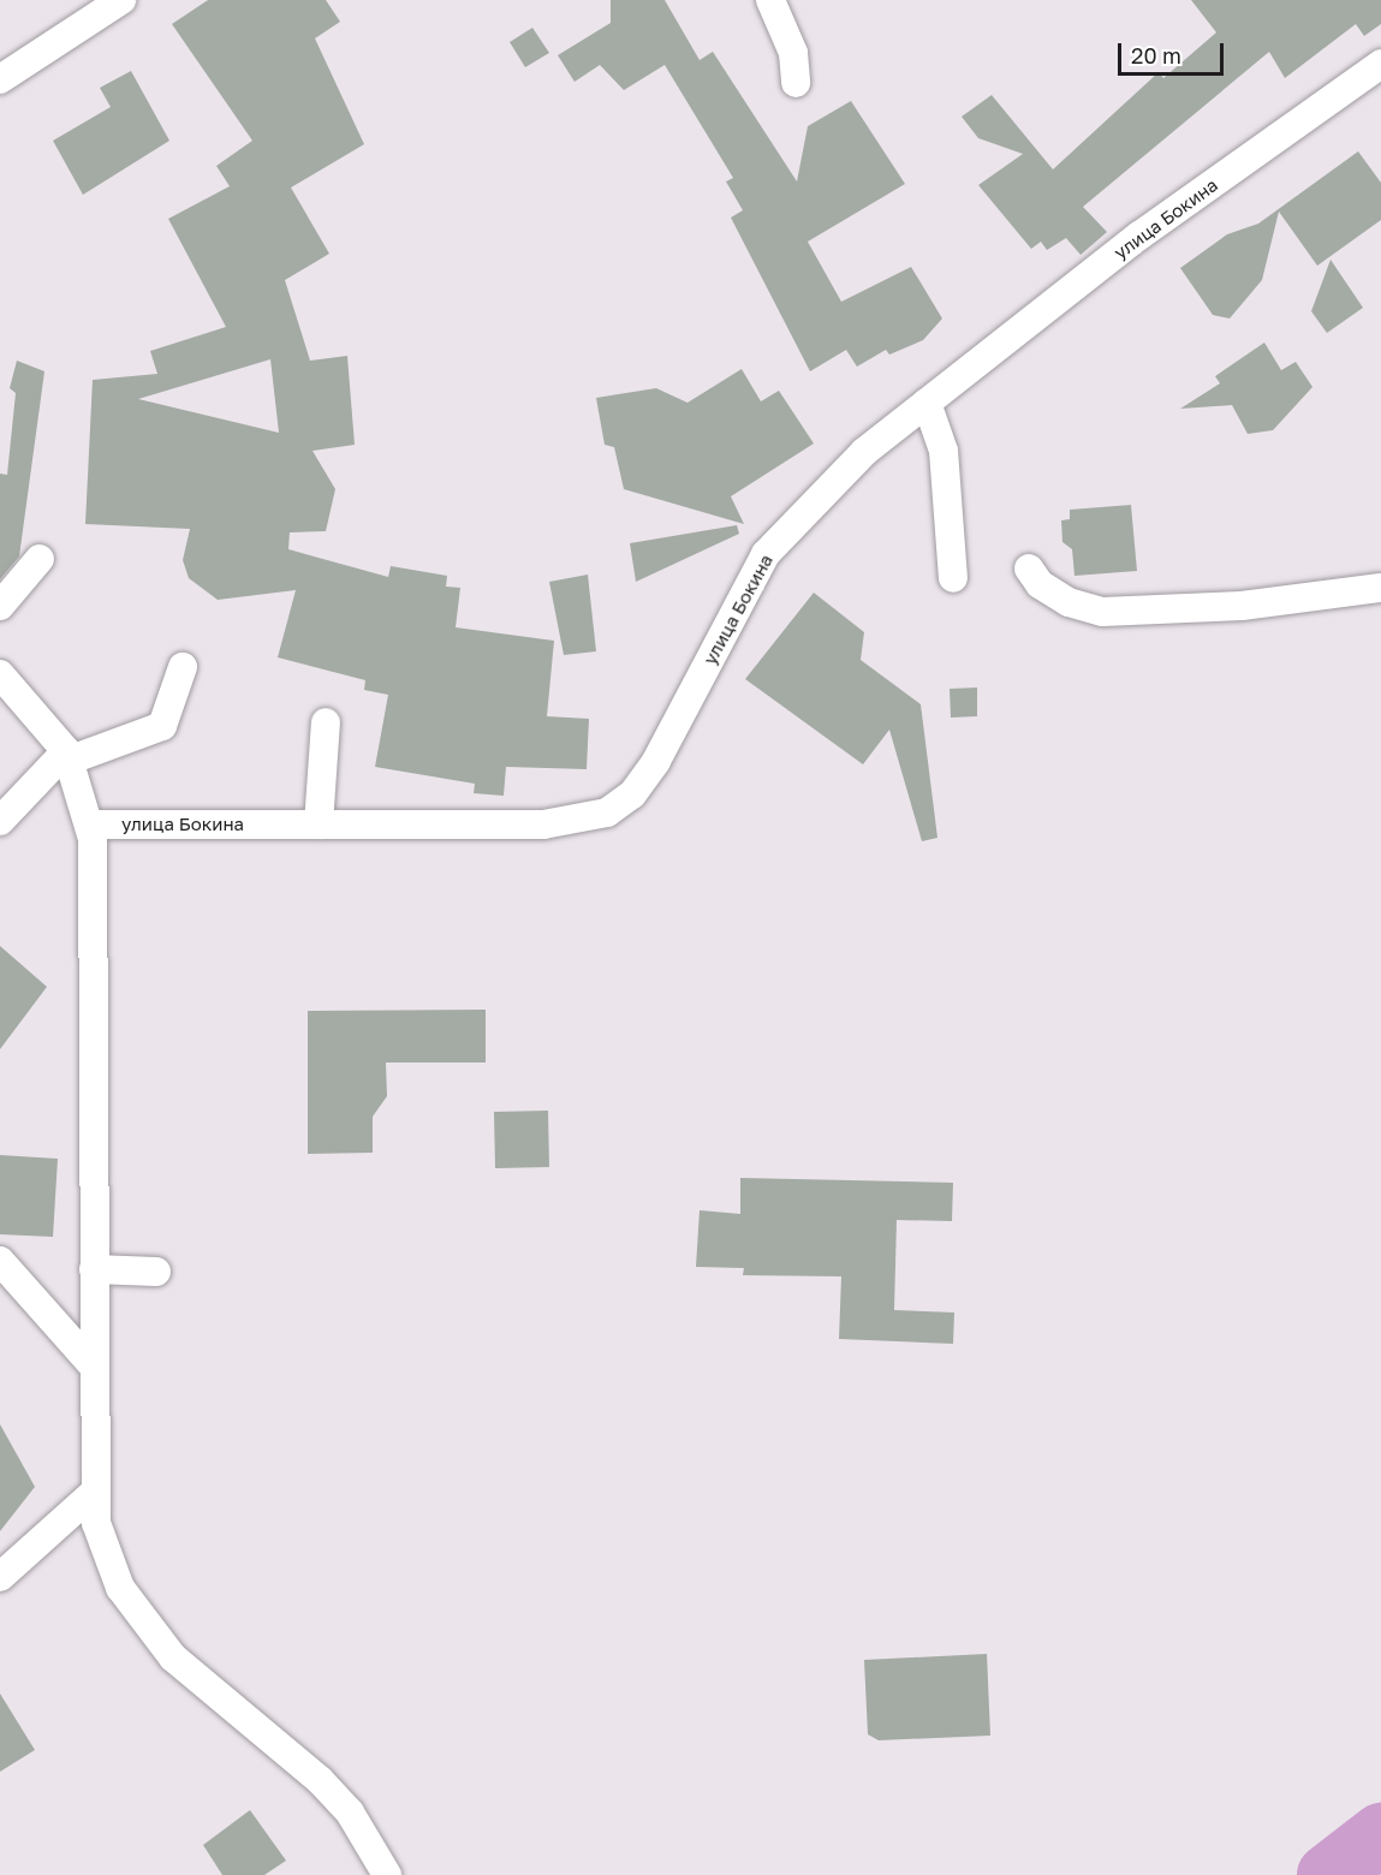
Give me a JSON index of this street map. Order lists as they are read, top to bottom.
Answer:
{
  "streets": {
    "street": ["улица Бокина"]
  },
  "scale_bar": "20 m"
}
